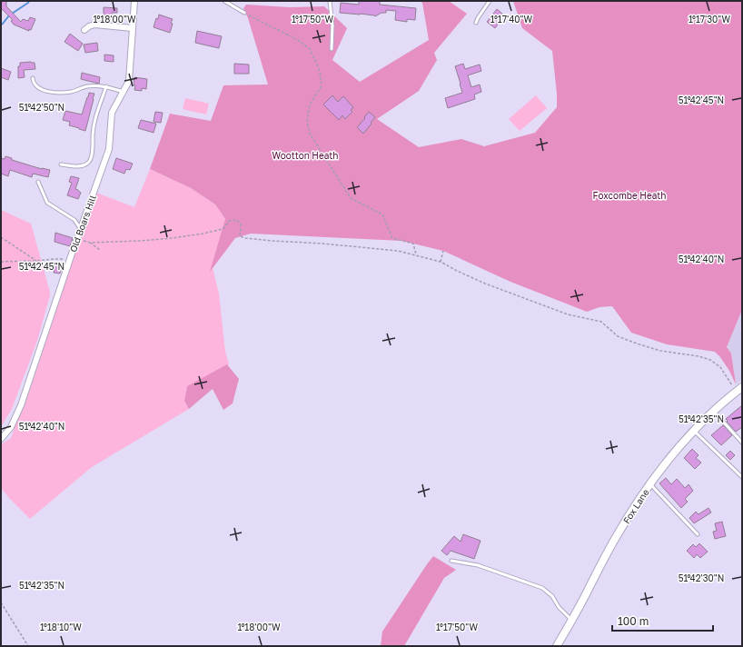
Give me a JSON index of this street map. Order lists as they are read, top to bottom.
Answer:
{
  "streets": {
    "street": ["Old Boars Hill", "Fox Lane"]
  },
  "parks": ["Wootton Heath", "Foxcombe Heath"],
  "scale_bar": "100 m",
  "coordinates": [
    "1°18'00\"W",
    "1°17'50\"W",
    "1°17'40\"W",
    "1°17'30\"W",
    "51°42'45\"N",
    "51°42'50\"N",
    "51°42'40\"N",
    "51°42'35\"N",
    "51°42'30\"N",
    "1°18'10\"W"
  ]
}
